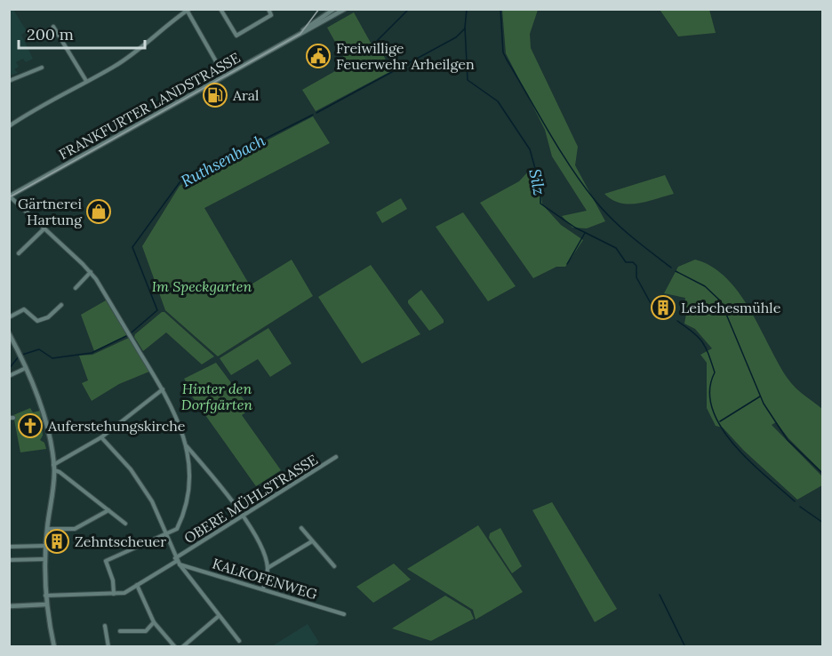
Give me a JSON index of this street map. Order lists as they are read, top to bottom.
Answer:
{
  "streets": {
    "street": ["FRANKFURTER LANDSTRASSE", "OBERE MÜHLSTRASSE", "KALKOFENWEG"]
  },
  "crossings": [
    ["OBERE MÜHLSTRASSE", "KALKOFENWEG"]
  ],
  "water": ["Ruthsenbach", "Silz"],
  "parks": ["Im Speckgarten", "Hinter den Dorfgärten"],
  "places": {
    "public building": ["Freiwillige Feuerwehr Arheilgen"],
    "fuel station": ["Aral"],
    "shop": ["Gärtnerei Hartung"],
    "building": ["Leibchesmühle", "Zehntscheuer"],
    "church": ["Auferstehungskirche"]
  },
  "scale_bar": "200 m"
}
